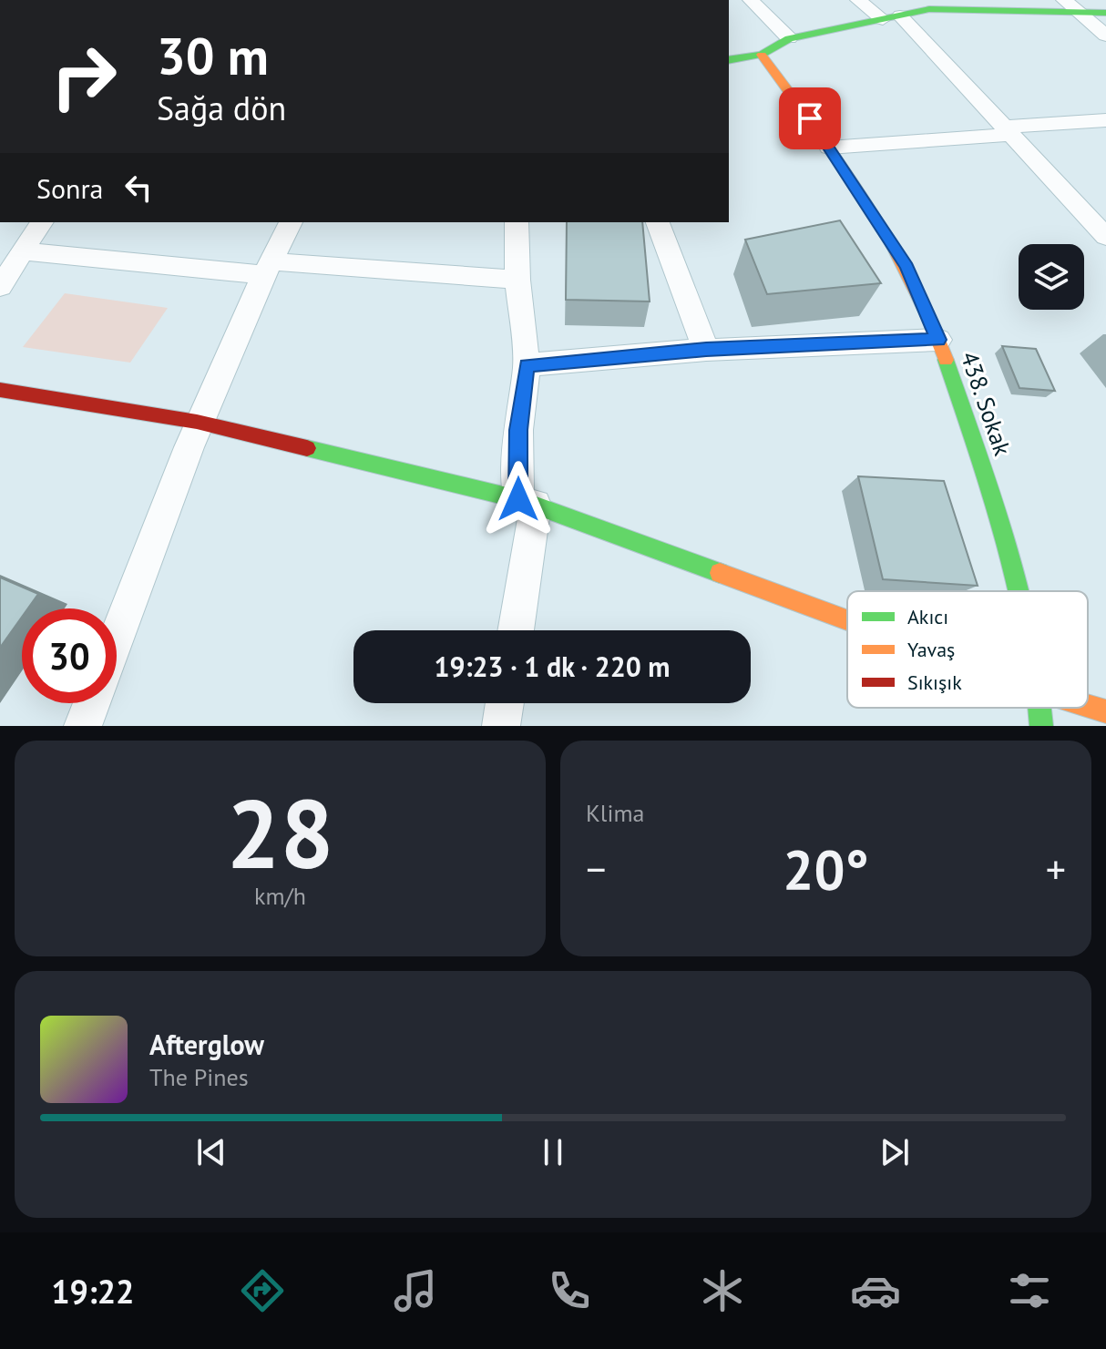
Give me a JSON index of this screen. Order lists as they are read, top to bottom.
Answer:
{
  "streets": {
    "street": ["438. Sokak"]
  },
  "legend": ["Akıcı", "Yavaş", "Sıkışık"],
  "page": {
    "turn": ["30 m", "Sağa dön"],
    "then": "Sonra",
    "limit": "30",
    "trip": "19:23 · 1 dk · 220 m",
    "tile": [
      ["28", "km/h"],
      "Klima"
    ],
    "heat": ["−", "20°", "+"],
    "song": ["Afterglow", "The Pines"],
    "tabs": "19:22"
  }
}
